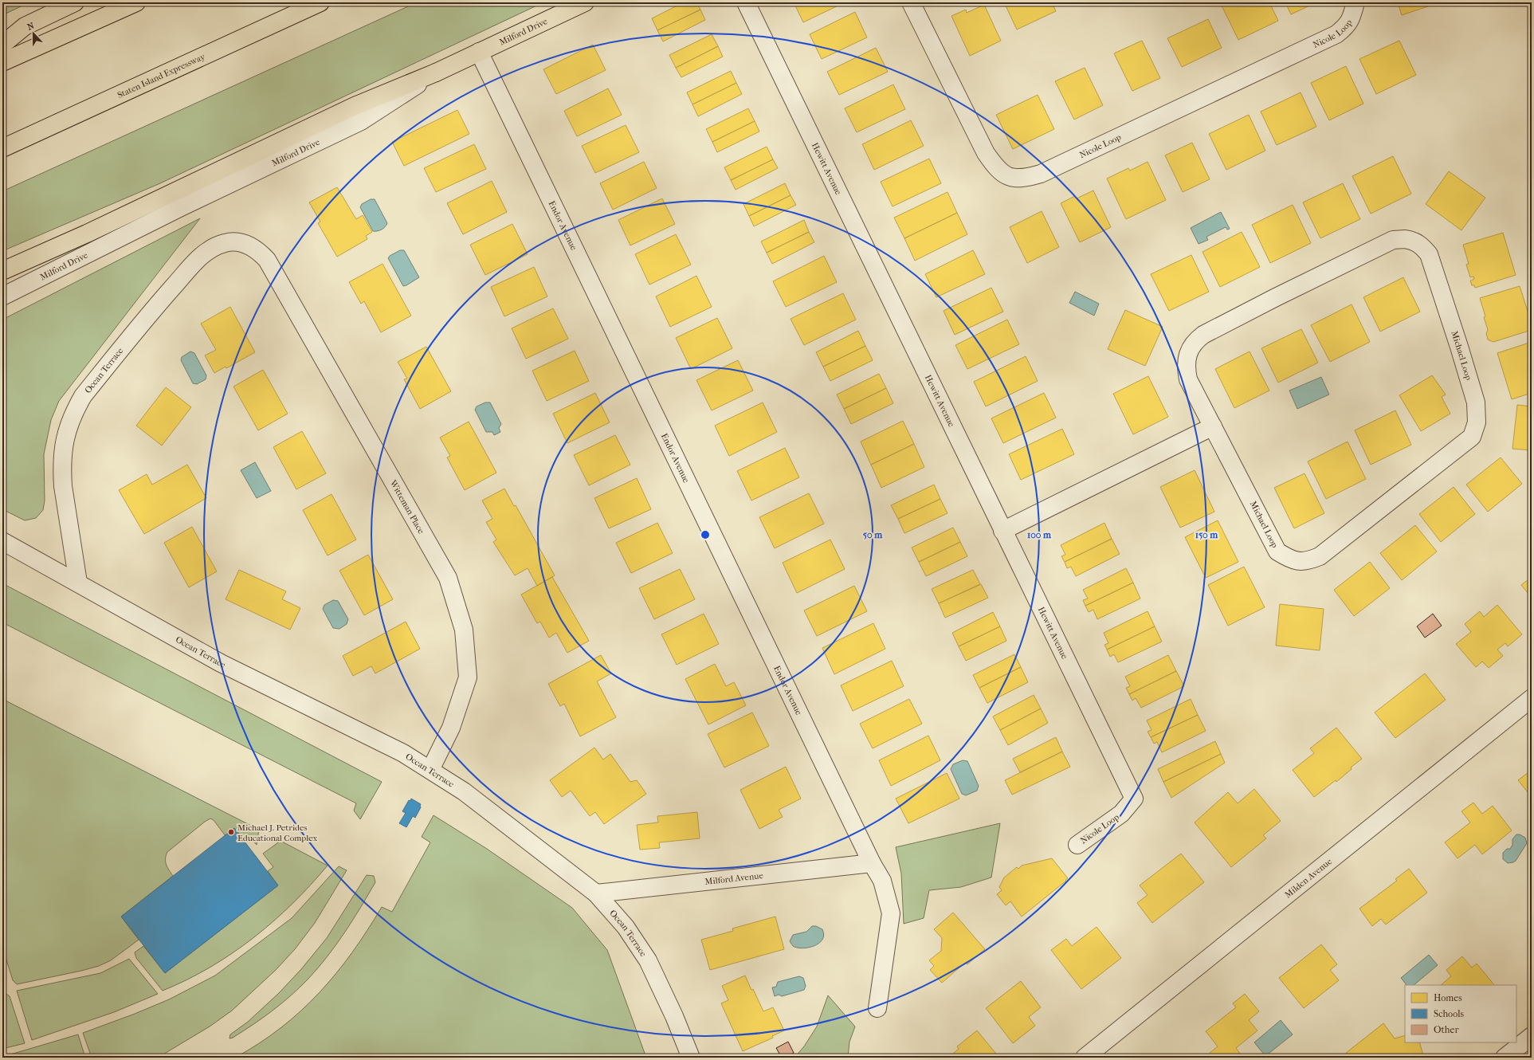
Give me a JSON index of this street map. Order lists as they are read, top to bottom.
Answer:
{
  "streets": {
    "main road": ["Milford Drive", "Staten Island Expressway"],
    "street": [
      "Nicole Loop",
      "Hewitt Avenue",
      "Endor Avenue",
      "Michael Loop",
      "Ocean Terrace",
      "Witteman Place",
      "Milden Avenue",
      "Milford Avenue"
    ]
  },
  "crossings": [
    ["Milford Drive", "Endor Avenue"],
    ["Nicole Loop", "Hewitt Avenue"],
    ["Endor Avenue", "Milford Avenue"],
    ["Ocean Terrace", "Witteman Place"],
    ["Ocean Terrace", "Milford Avenue"]
  ],
  "places": ["Michael J. Petrides Educational Complex"],
  "legend": ["Homes", "Schools", "Other"],
  "north": "top",
  "rings": ["50 m", "100 m", "150 m"]
}
